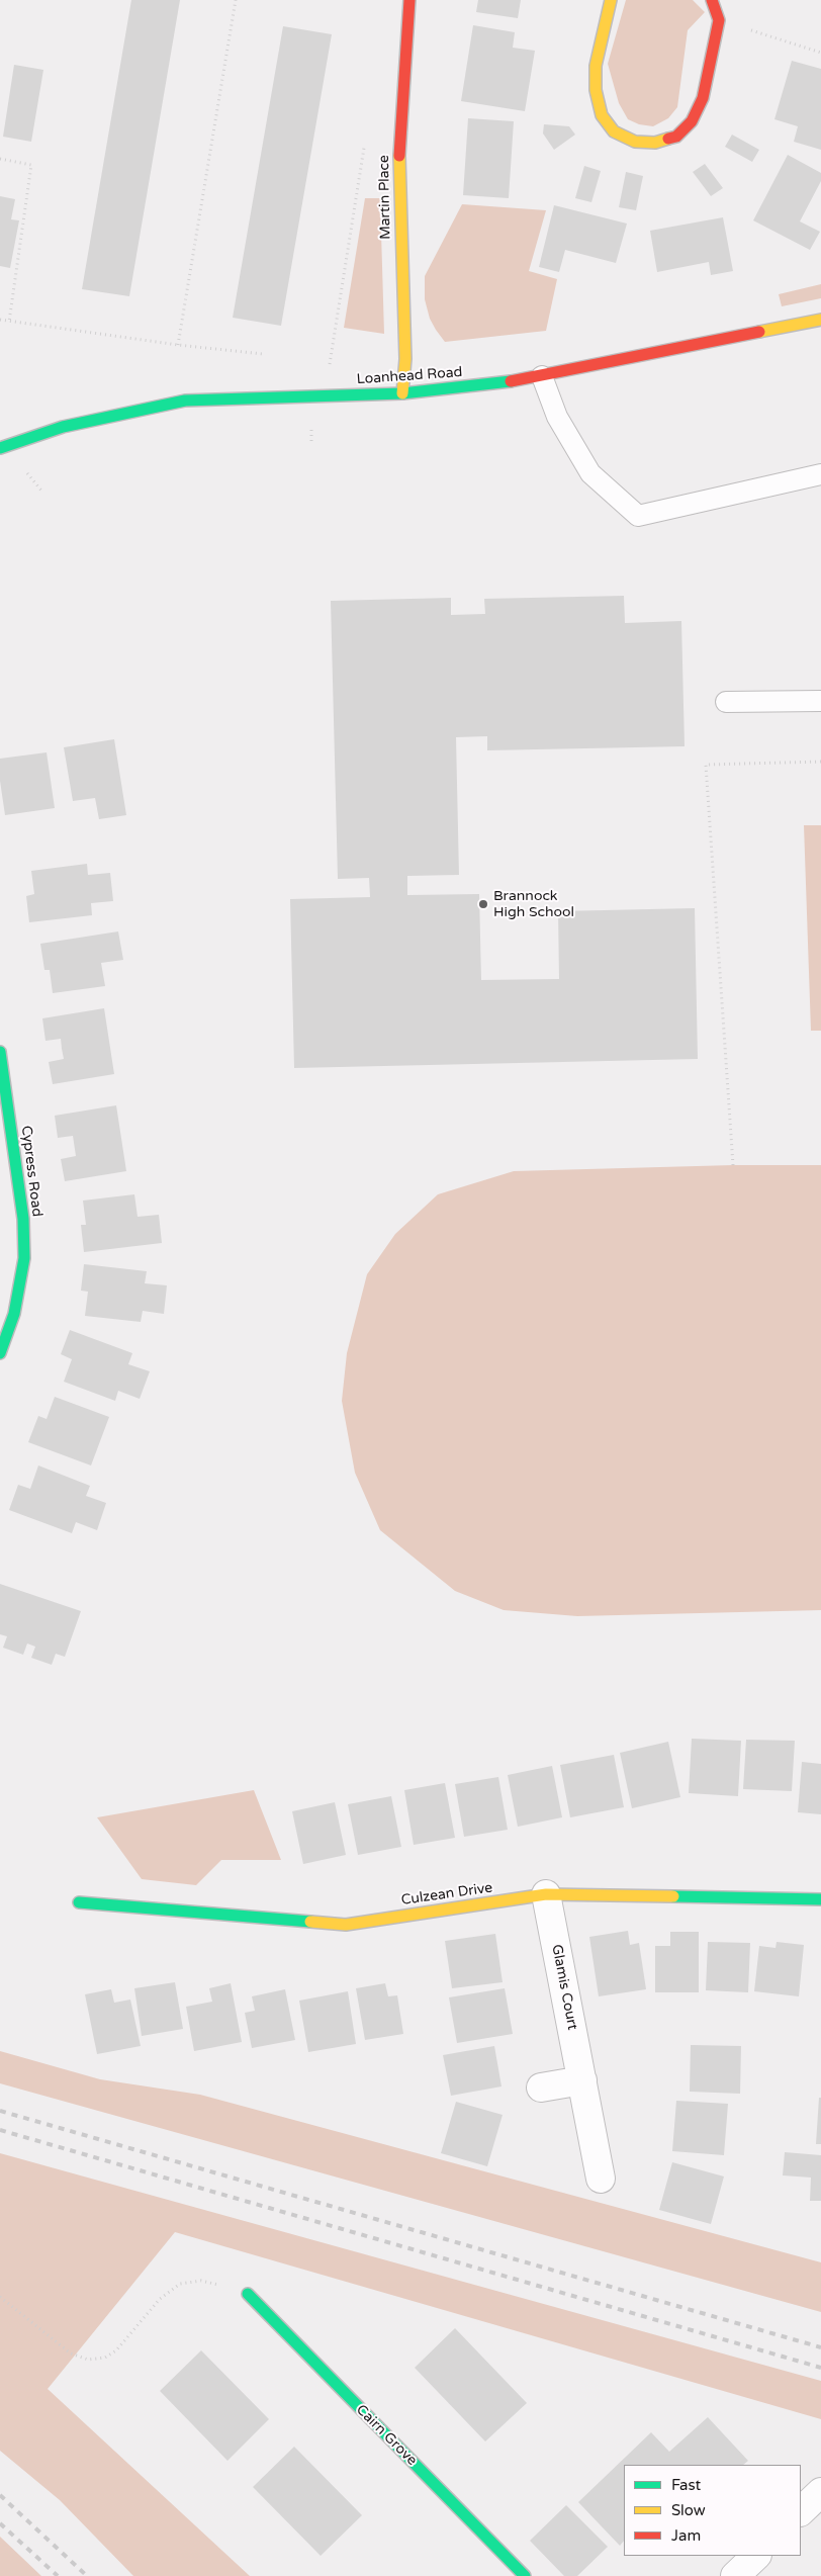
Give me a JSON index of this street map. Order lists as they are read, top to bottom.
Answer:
{
  "streets": {
    "street": [
      "Martin Place",
      "Loanhead Road",
      "Cypress Road",
      "Culzean Drive",
      "Glamis Court",
      "Cairn Grove"
    ]
  },
  "crossings": [
    ["Martin Place", "Loanhead Road"],
    ["Culzean Drive", "Glamis Court"]
  ],
  "places": ["Brannock High School"],
  "legend": ["Fast", "Slow", "Jam"]
}
